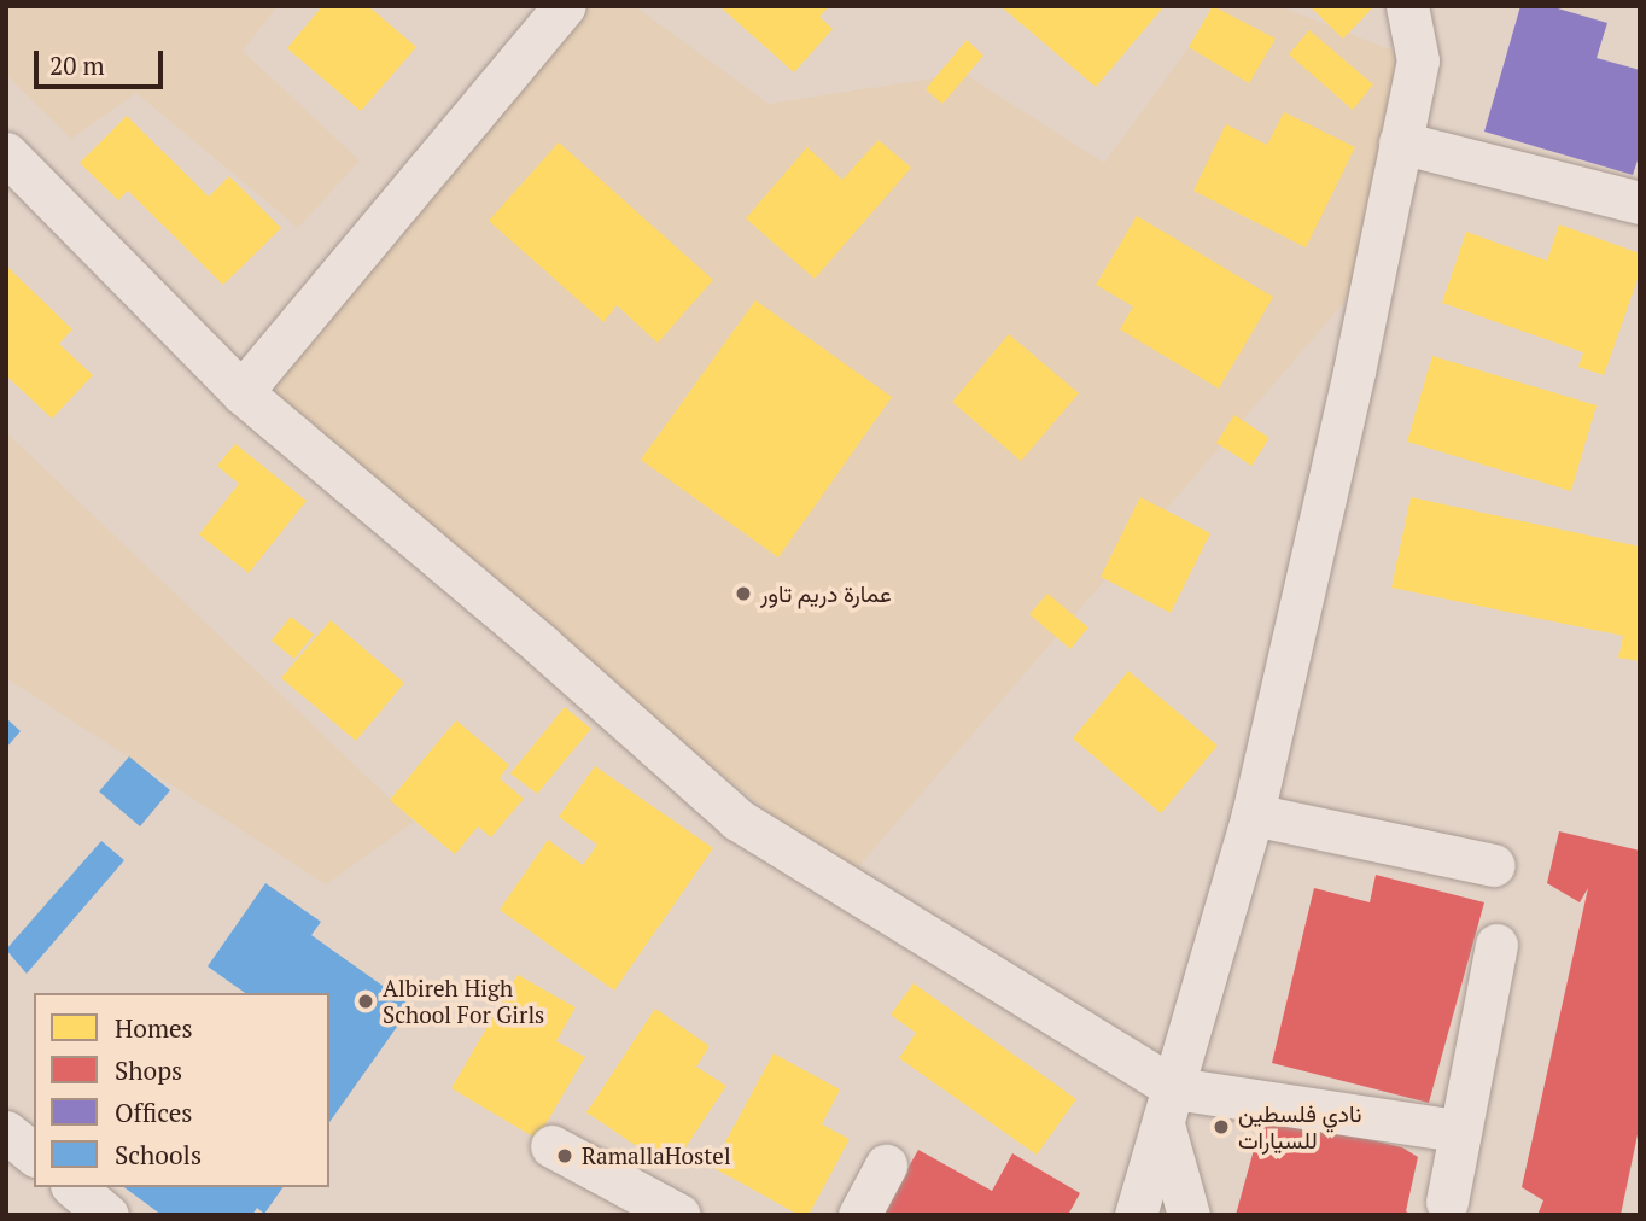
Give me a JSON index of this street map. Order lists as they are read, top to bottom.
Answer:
{
  "places": [
    "عمارة دريم تاور",
    "Albireh High School For Girls",
    "نادي فلسطين للسيارات",
    "RamallaHostel"
  ],
  "legend": [
    "Homes",
    "Shops",
    "Offices",
    "Schools"
  ],
  "scale_bar": "20 m"
}
